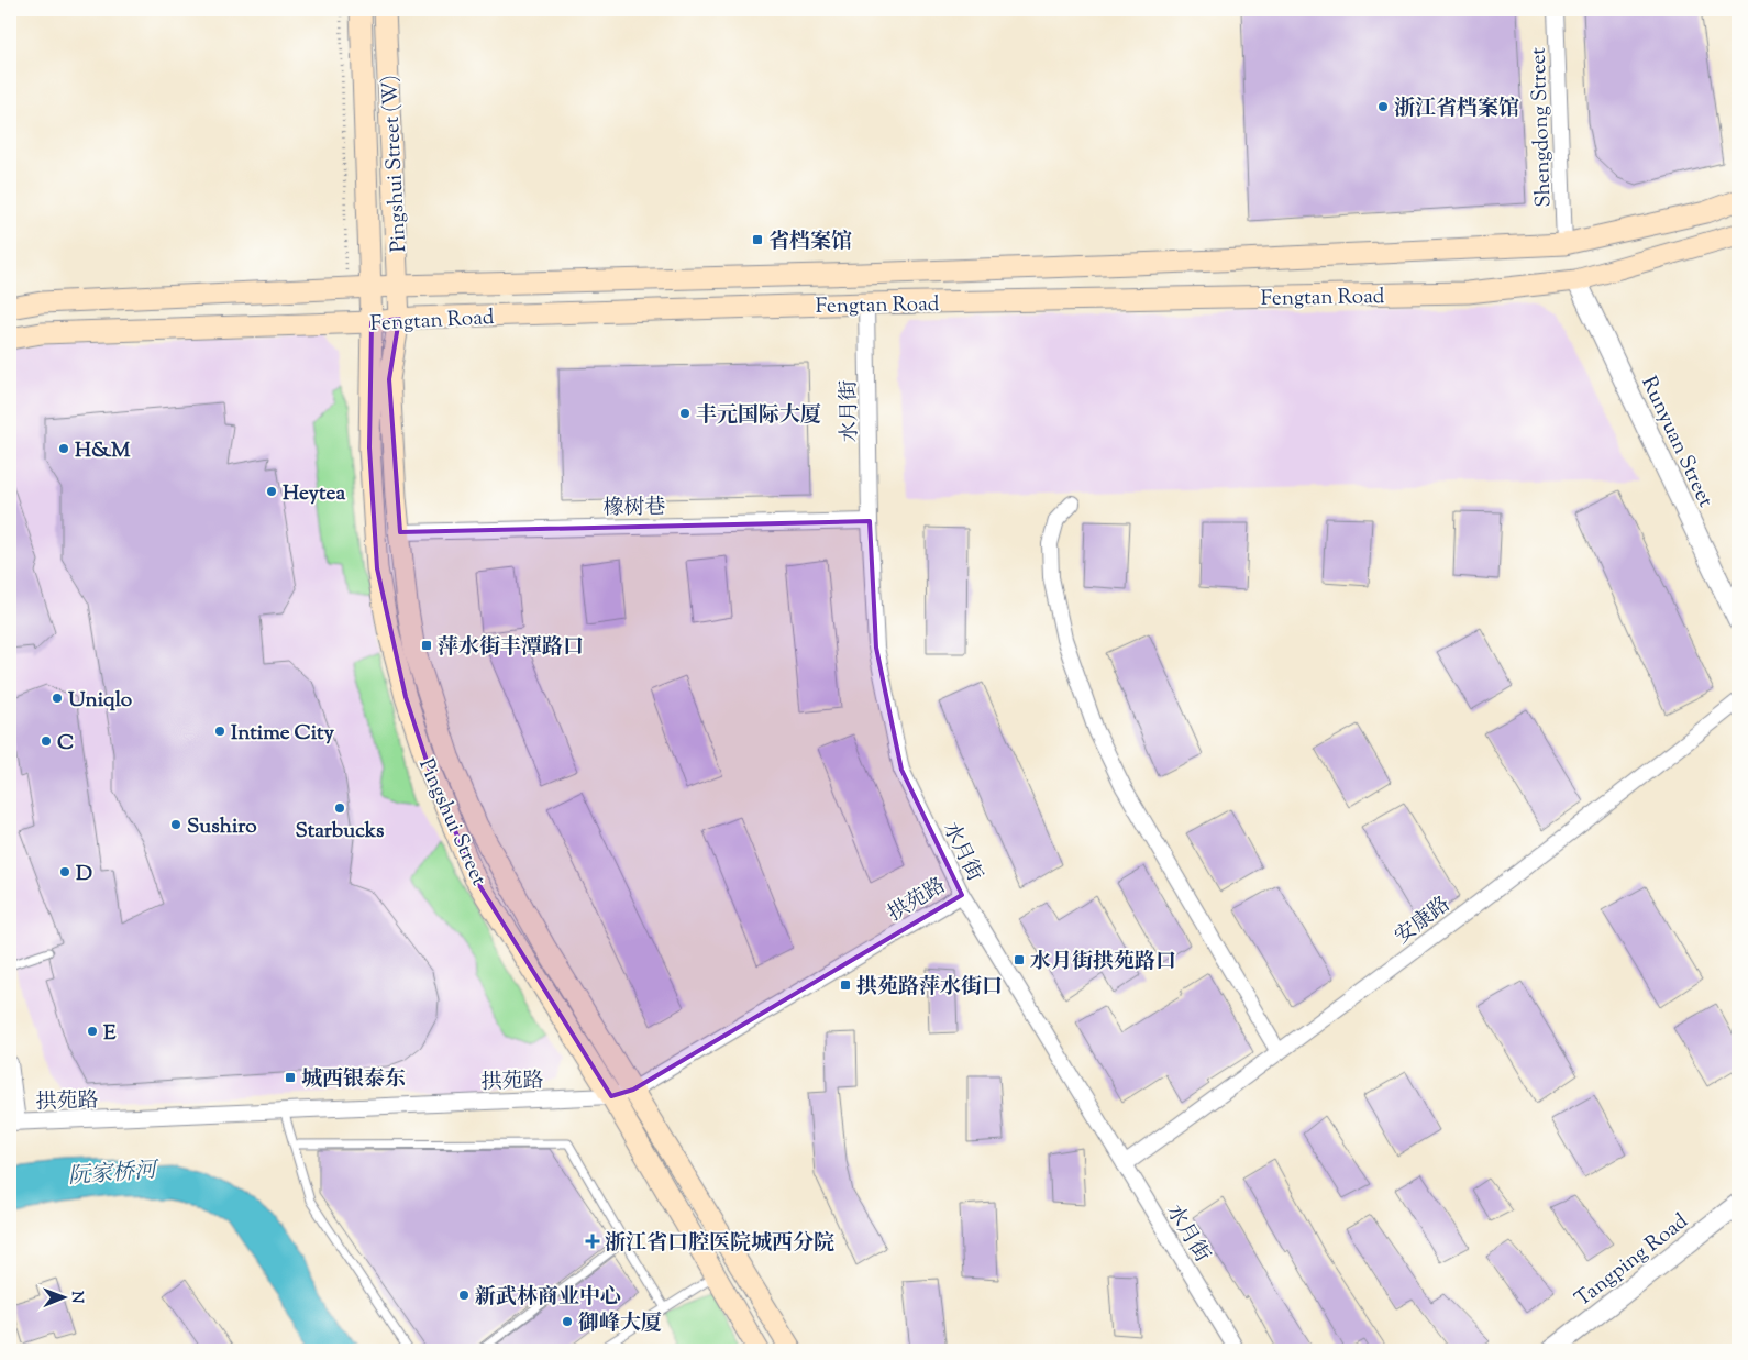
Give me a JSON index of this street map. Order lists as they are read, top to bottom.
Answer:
{
  "streets": {
    "main road": ["Pingshui Street (W)", "Fengtan Road", "Pingshui Street"],
    "street": [
      "Shengdong Street",
      "水月街",
      "Runyuan Street",
      "橡树巷",
      "拱苑路",
      "安康路",
      "Tangping Road"
    ]
  },
  "crossings": [
    ["Shengdong Street", "Fengtan Road"],
    ["Pingshui Street (W)", "Fengtan Road"],
    ["Pingshui Street (W)", "Pingshui Street"],
    ["Fengtan Road", "水月街"],
    ["Fengtan Road", "Runyuan Street"],
    ["Fengtan Road", "Pingshui Street"],
    ["水月街", "橡树巷"],
    ["水月街", "拱苑路"],
    ["水月街", "安康路"],
    ["橡树巷", "Pingshui Street"],
    ["Pingshui Street", "拱苑路"]
  ],
  "water": ["阮家桥河"],
  "places": {
    "other": [
      "浙江省档案馆",
      "丰元国际大厦",
      "H&M",
      "Heytea",
      "Uniqlo",
      "Intime City",
      "C",
      "Starbucks",
      "Sushiro",
      "D",
      "E",
      "新武林商业中心",
      "御峰大厦"
    ],
    "transit": [
      "省档案馆",
      "萍水街丰潭路口",
      "水月街拱苑路口",
      "拱苑路萍水街口",
      "城西银泰东"
    ],
    "health": ["浙江省口腔医院城西分院"]
  },
  "north": "right"
}
